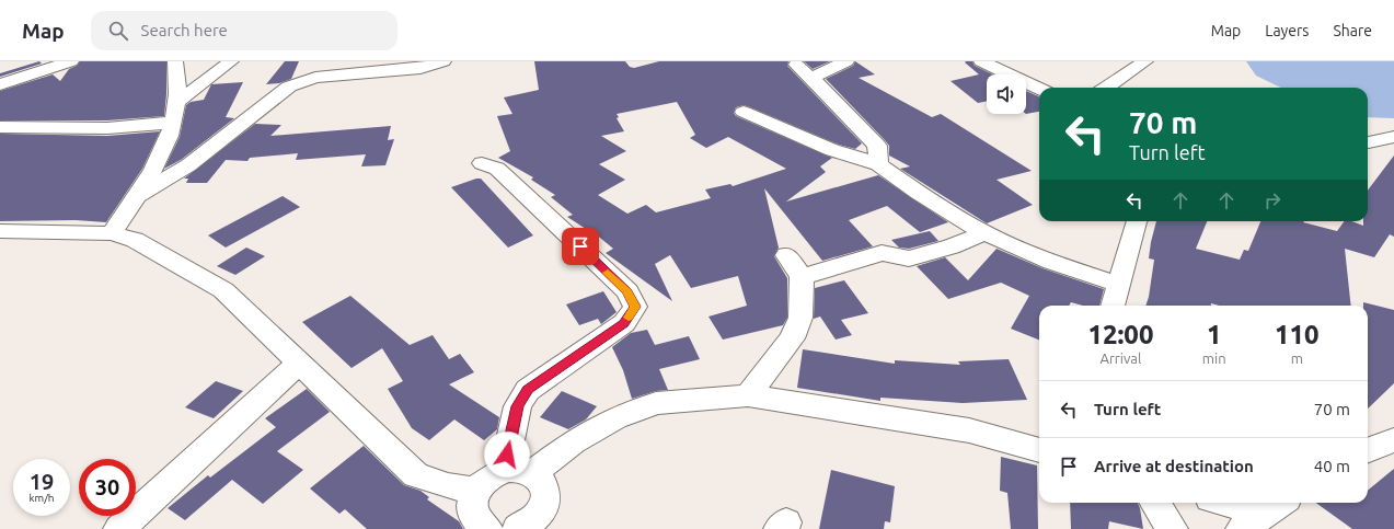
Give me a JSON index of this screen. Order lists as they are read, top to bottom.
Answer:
{
  "page": {
    "header": "Map",
    "search": "Search here",
    "nav": ["Map", "Layers", "Share"],
    "turn": ["70 m", "Turn left"],
    "eta": [
      "12:00",
      "Arrival",
      "1",
      "min",
      "110",
      "m"
    ],
    "list": [
      {
        "name": "Turn left",
        "value": "70 m"
      },
      {
        "name": "Arrive at destination",
        "value": "40 m"
      }
    ],
    "speed": "19 km/h",
    "limit": "30"
  }
}
